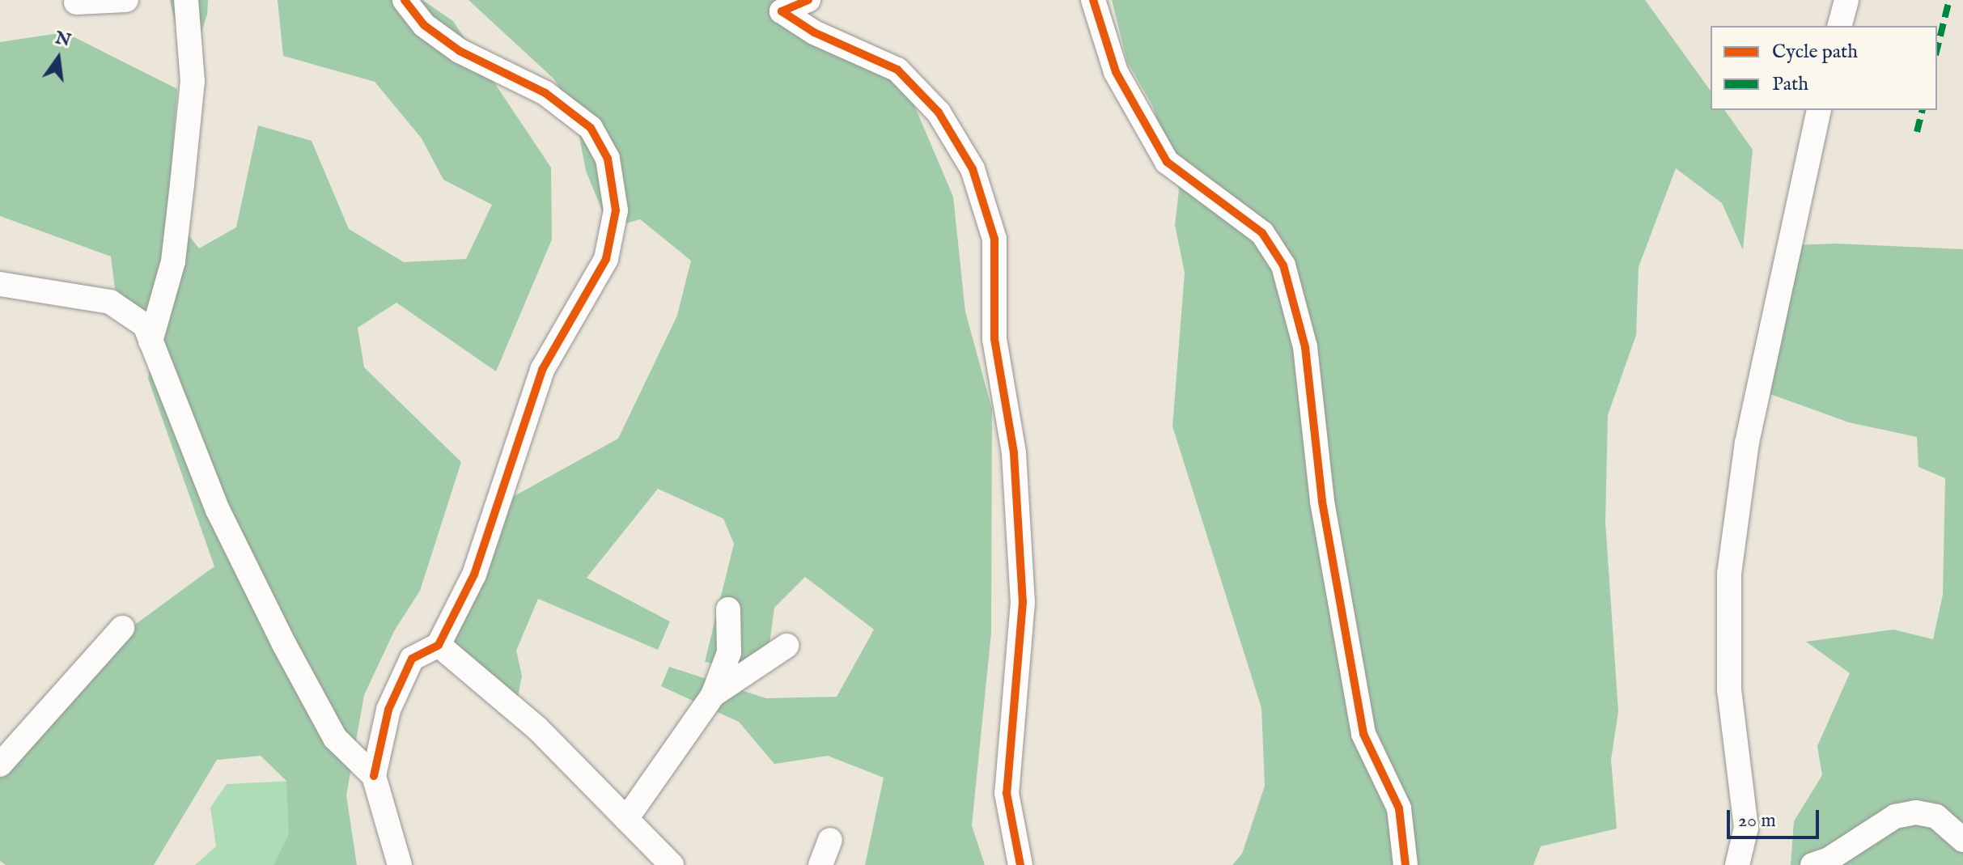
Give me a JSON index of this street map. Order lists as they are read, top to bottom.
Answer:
{
  "legend": ["Cycle path", "Path"],
  "scale_bar": "20 m",
  "north": "top"
}
